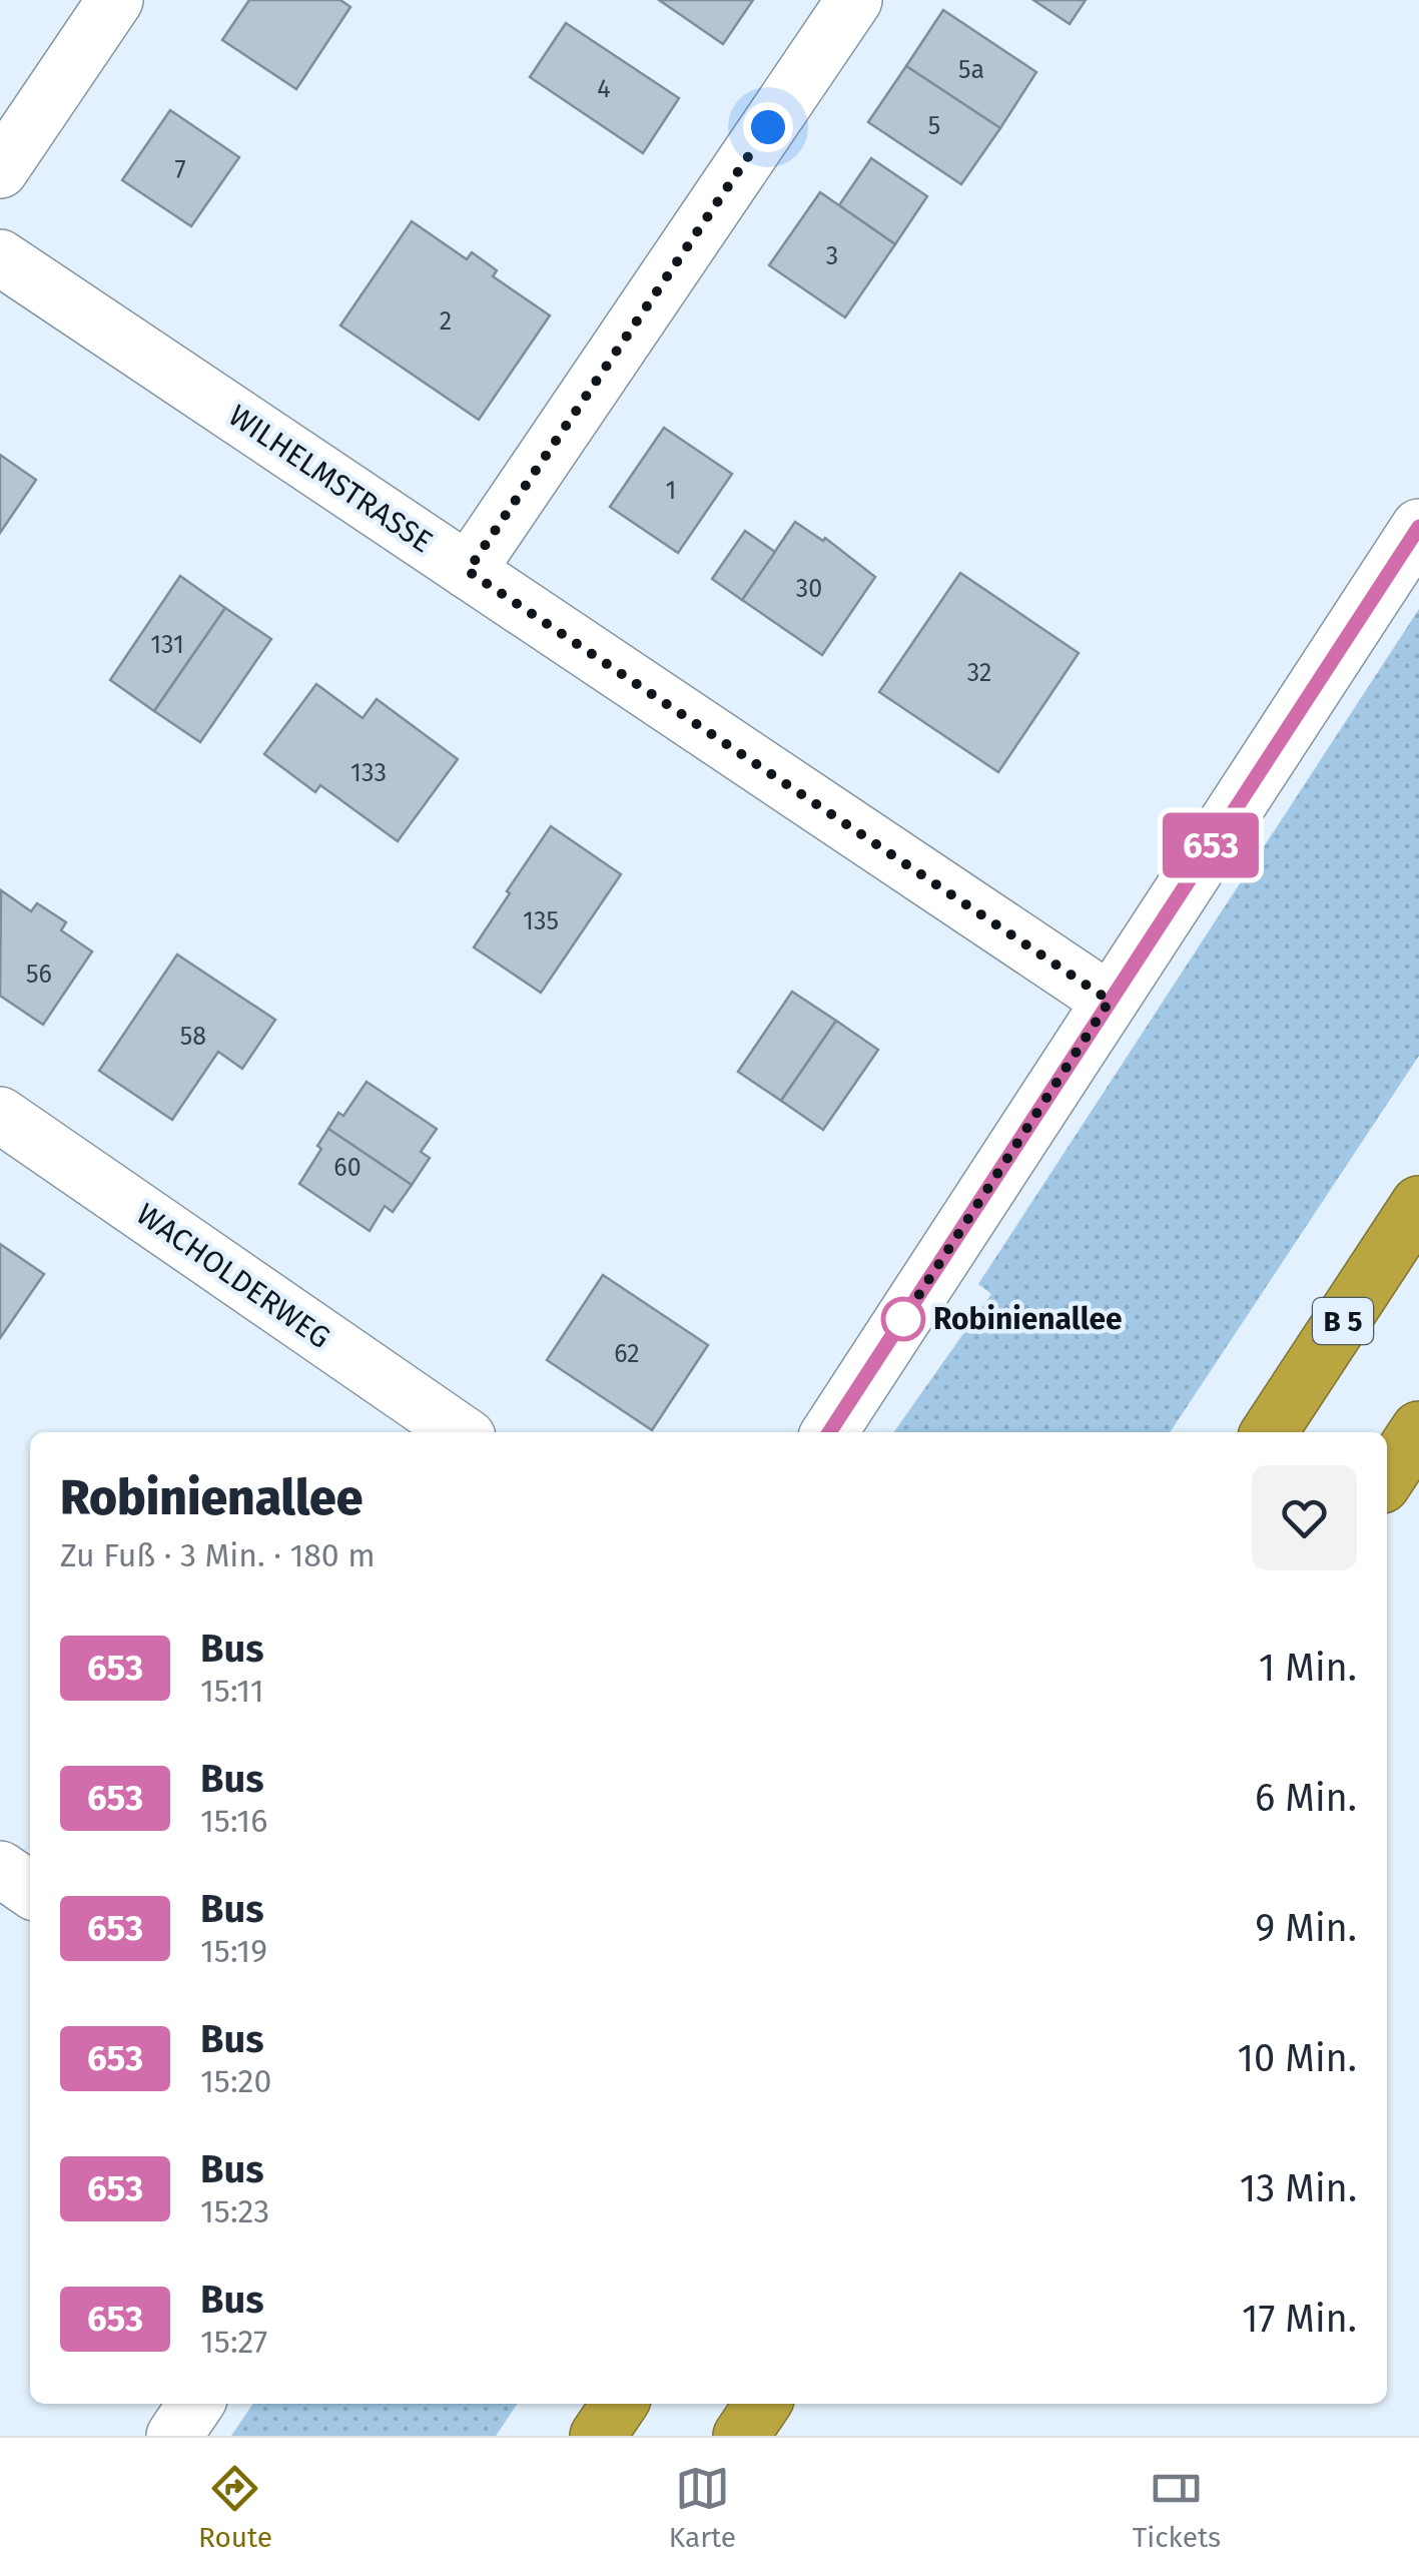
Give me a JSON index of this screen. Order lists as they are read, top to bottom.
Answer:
{
  "streets": {
    "highway": ["B 5"],
    "street": ["WILHELMSTRASSE", "WACHOLDERWEG"]
  },
  "places": ["Robinienallee"],
  "lines": ["bus line 653"],
  "house_numbers": [
    "5a",
    "4",
    "5",
    "7",
    "3",
    "2",
    "1",
    "30",
    "131",
    "32",
    "133",
    "135",
    "56",
    "58",
    "60",
    "62"
  ],
  "page": {
    "on_map": "653",
    "heading": ["Robinienallee", "Zu Fuß · 3 Min. · 180 m"],
    "list": [
      {
        "mark": "653",
        "name": "Bus",
        "note": "15:11",
        "value": "1 Min."
      },
      {
        "mark": "653",
        "name": "Bus",
        "note": "15:16",
        "value": "6 Min."
      },
      {
        "mark": "653",
        "name": "Bus",
        "note": "15:19",
        "value": "9 Min."
      },
      {
        "mark": "653",
        "name": "Bus",
        "note": "15:20",
        "value": "10 Min."
      },
      {
        "mark": "653",
        "name": "Bus",
        "note": "15:23",
        "value": "13 Min."
      },
      {
        "mark": "653",
        "name": "Bus",
        "note": "15:27",
        "value": "17 Min."
      }
    ],
    "tabs": ["Route", "Karte", "Tickets"]
  }
}
